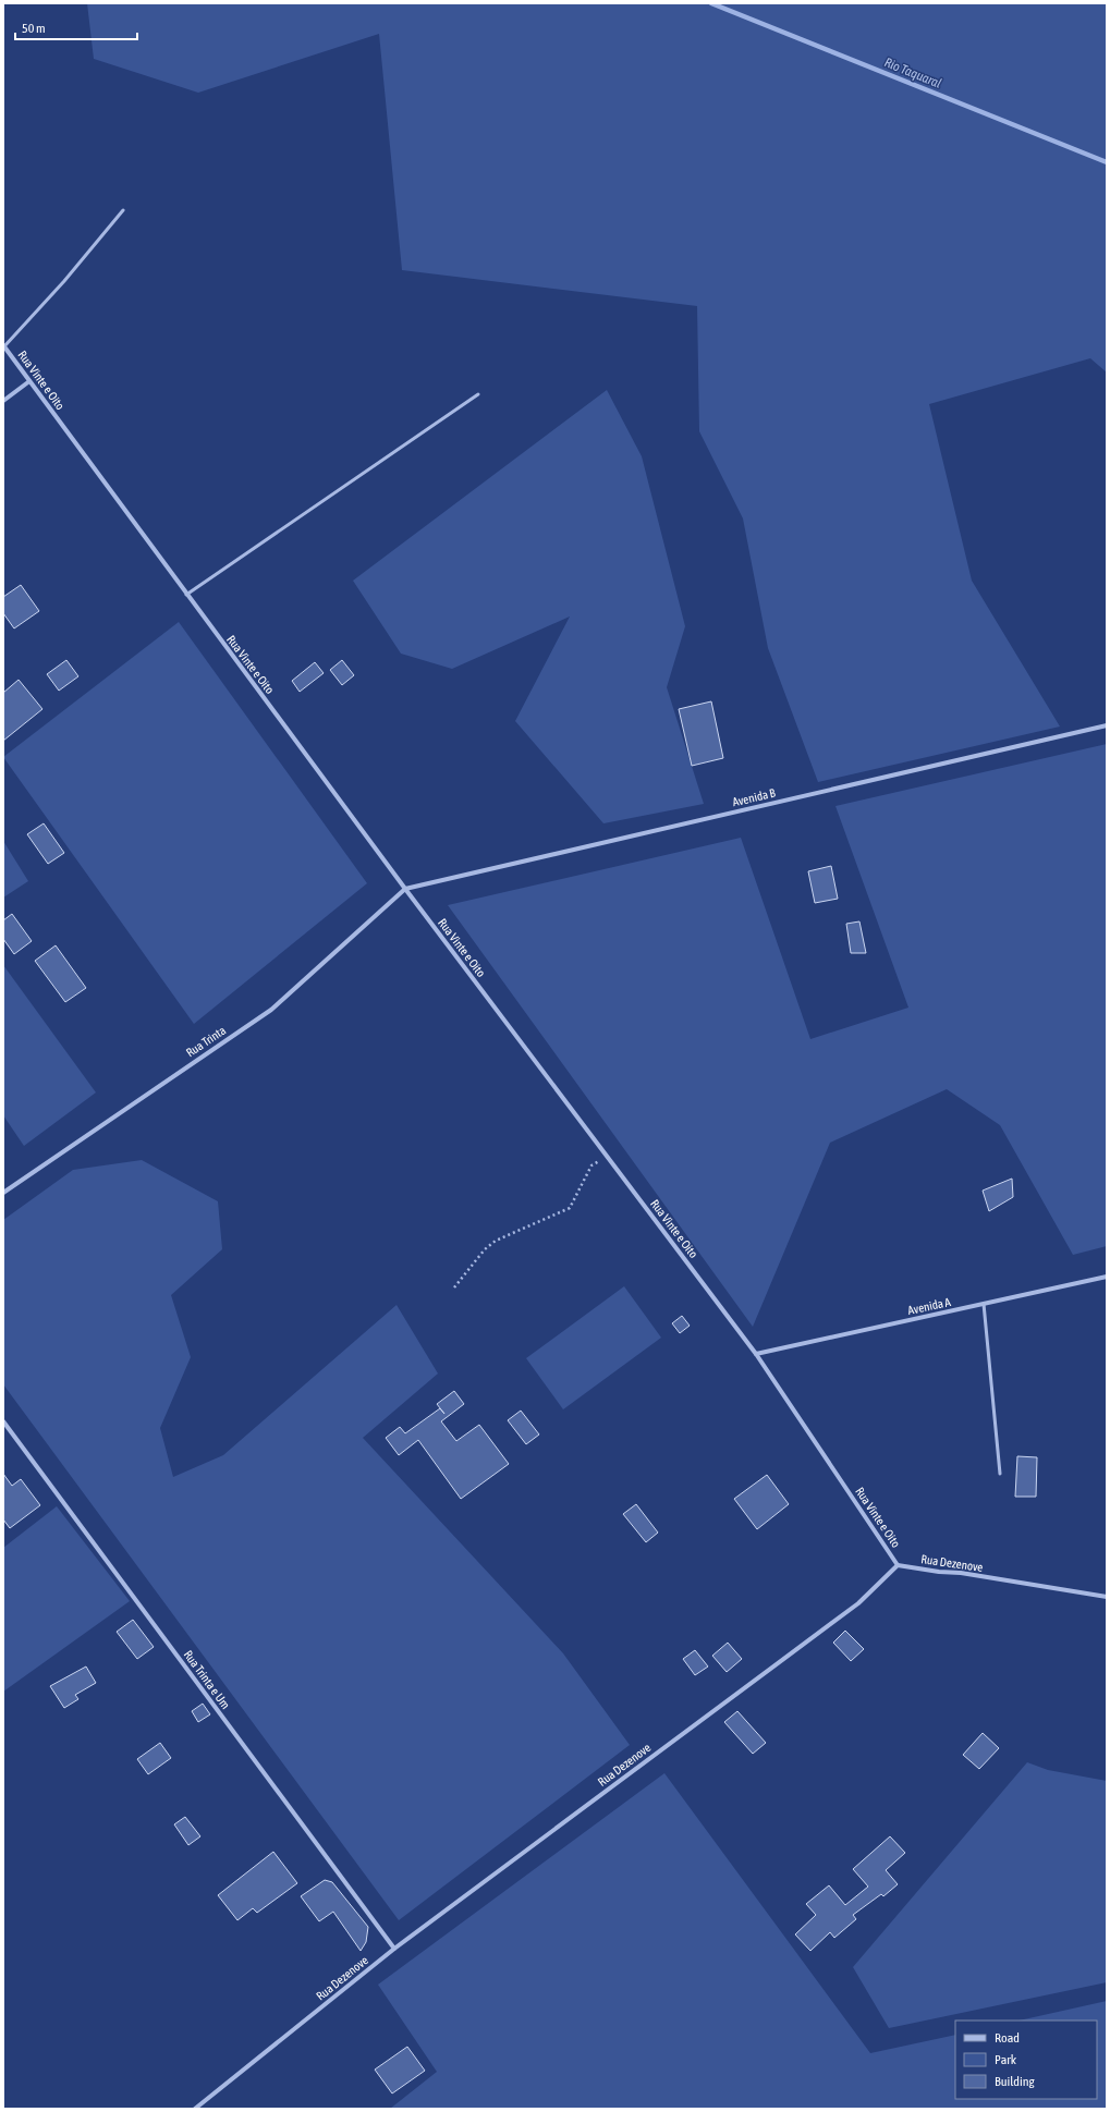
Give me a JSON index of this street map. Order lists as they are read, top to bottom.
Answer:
{
  "streets": {
    "street": [
      "Rua Vinte e Oito",
      "Avenida B",
      "Rua Trinta",
      "Avenida A",
      "Rua Dezenove",
      "Rua Trinta e Um"
    ]
  },
  "crossings": [
    ["Rua Vinte e Oito", "Avenida B"],
    ["Rua Vinte e Oito", "Rua Trinta"],
    ["Rua Vinte e Oito", "Avenida A"],
    ["Rua Vinte e Oito", "Rua Dezenove"],
    ["Avenida B", "Rua Trinta"],
    ["Rua Dezenove", "Rua Trinta e Um"]
  ],
  "water": ["Rio Taquaral"],
  "legend": ["Road", "Park", "Building"],
  "scale_bar": "50 m"
}
